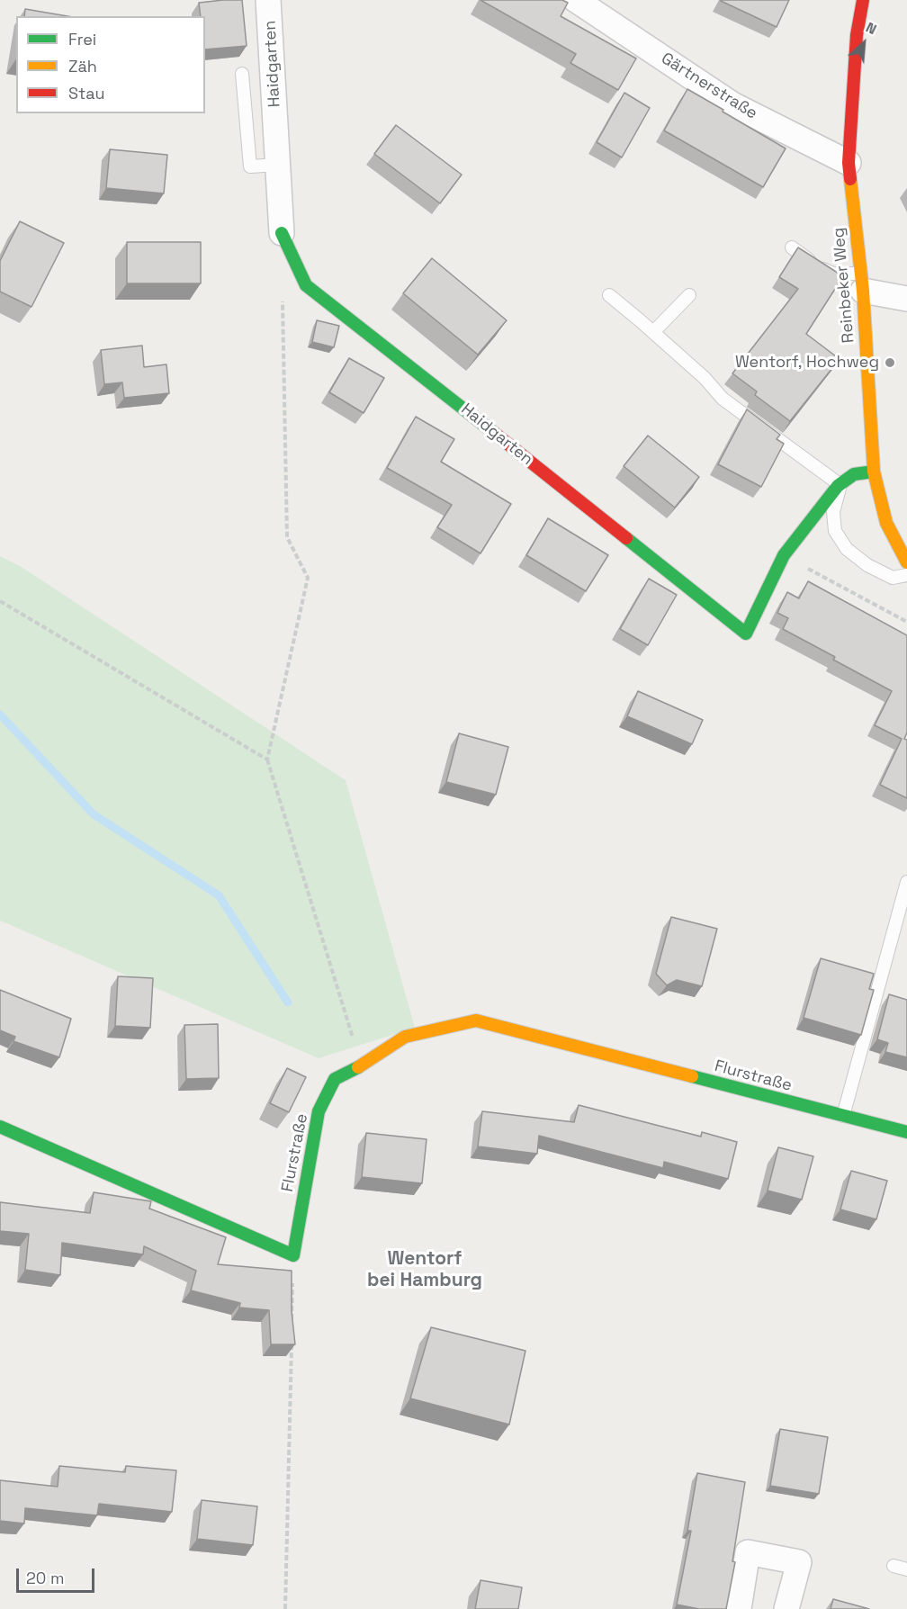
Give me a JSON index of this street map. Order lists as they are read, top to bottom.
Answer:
{
  "streets": {
    "street": [
      "Haidgarten",
      "Gärtnerstraße",
      "Reinbeker Weg",
      "Flurstraße"
    ]
  },
  "crossings": [
    ["Haidgarten", "Reinbeker Weg"],
    ["Gärtnerstraße", "Reinbeker Weg"]
  ],
  "districts": ["Wentorf bei Hamburg"],
  "places": ["Wentorf, Hochweg"],
  "legend": ["Frei", "Zäh", "Stau"],
  "scale_bar": "20 m",
  "north": "top right"
}
